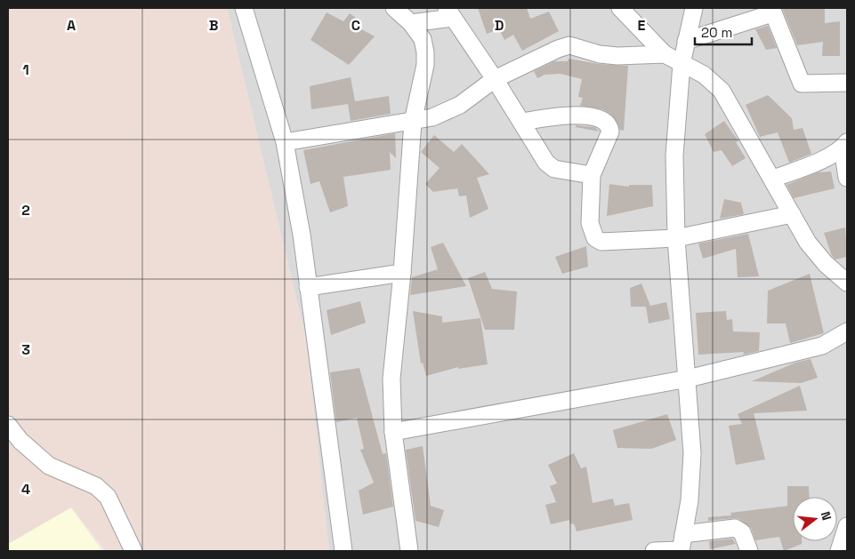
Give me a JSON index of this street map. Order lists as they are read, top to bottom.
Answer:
{
  "scale_bar": "20 m",
  "north": "right",
  "grid": {
    "columns": [
      "A",
      "B",
      "C",
      "D",
      "E"
    ],
    "rows": [
      "1",
      "2",
      "3",
      "4"
    ]
  }
}
